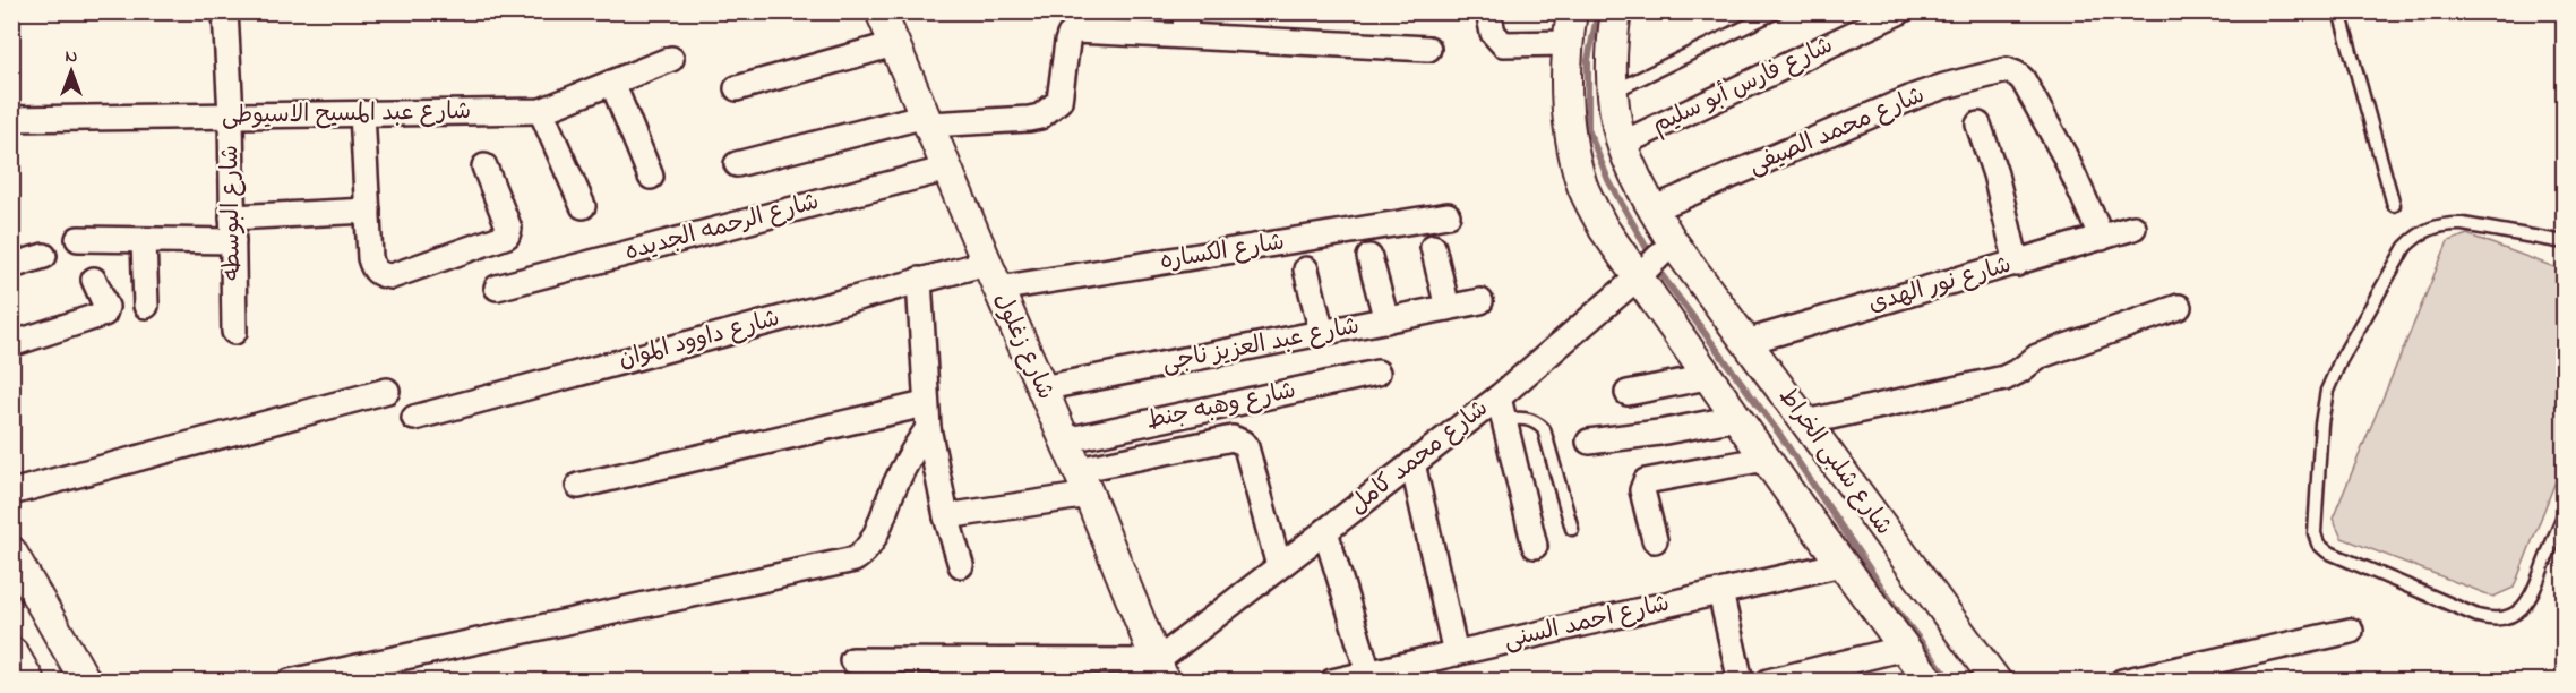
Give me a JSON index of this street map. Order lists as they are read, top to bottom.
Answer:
{
  "streets": {
    "street": [
      "شارع فارس أبو سليم",
      "شارع عبد المسيح الاسيوطى",
      "شارع محمد الصيفى",
      "شارع البوسطه",
      "شارع الرحمه الجديده",
      "شارع الكساره",
      "شارع نور الهدى",
      "شارع داوود الموان",
      "شارع عبد العزيز ناجى",
      "شارع زغلول",
      "شارع وهبه جنط",
      "شارع محمد كامل",
      "شارع شلبى الخراط",
      "شارع احمد السنى"
    ]
  },
  "crossings": [
    ["شارع فارس أبو سليم", "شارع شلبى الخراط"],
    ["شارع عبد المسيح الاسيوطى", "شارع البوسطه"],
    ["شارع محمد الصيفى", "شارع نور الهدى"],
    ["شارع محمد الصيفى", "شارع شلبى الخراط"],
    ["شارع الرحمه الجديده", "شارع زغلول"],
    ["شارع الكساره", "شارع داوود الموان"],
    ["شارع الكساره", "شارع زغلول"],
    ["شارع نور الهدى", "شارع شلبى الخراط"],
    ["شارع داوود الموان", "شارع زغلول"],
    ["شارع عبد العزيز ناجى", "شارع زغلول"],
    ["شارع زغلول", "شارع وهبه جنط"],
    ["شارع زغلول", "شارع محمد كامل"],
    ["شارع محمد كامل", "شارع شلبى الخراط"]
  ],
  "north": "top"
}
